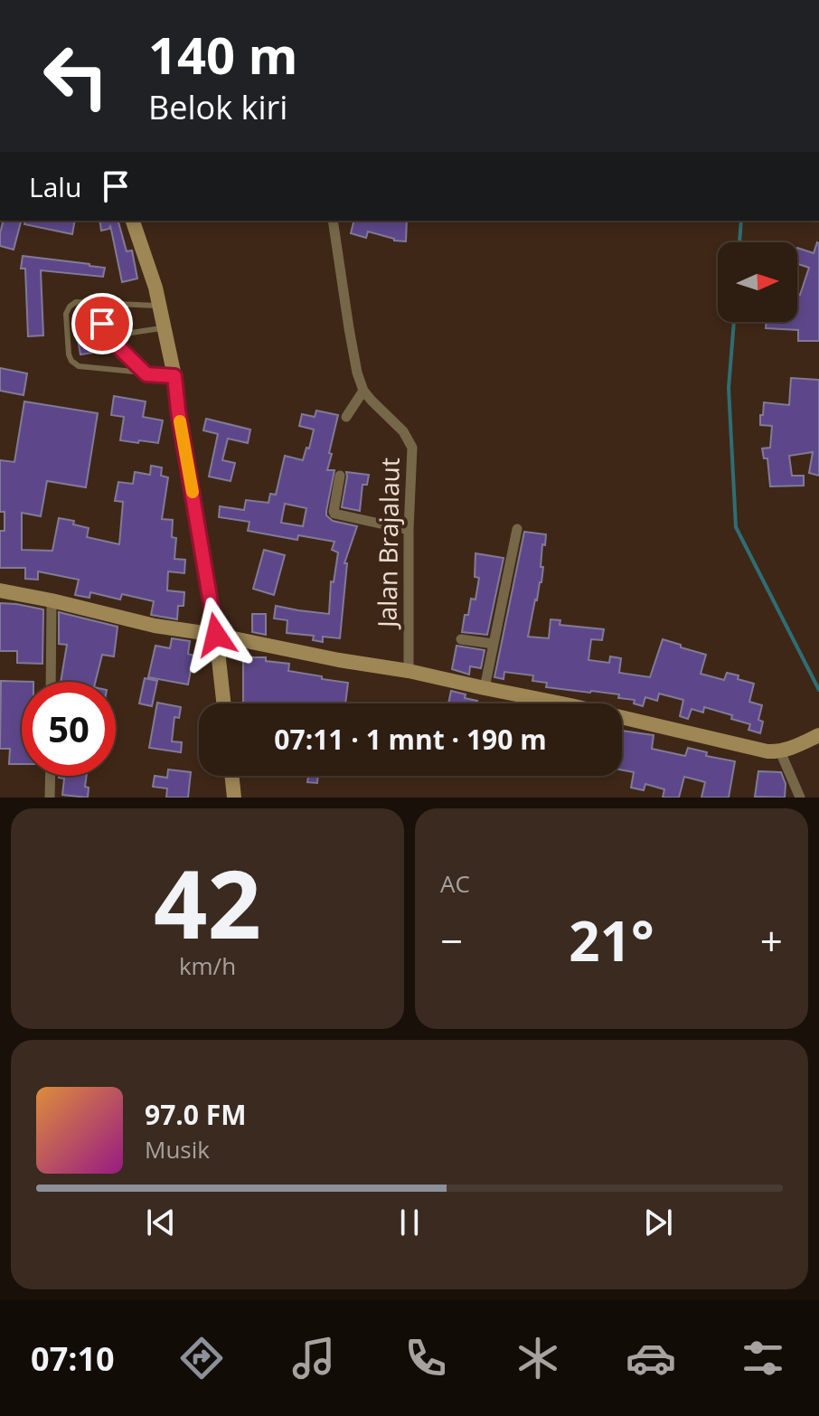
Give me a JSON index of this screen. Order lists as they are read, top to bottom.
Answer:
{
  "streets": {
    "street": ["Jalan Brajalaut"]
  },
  "north": "right",
  "page": {
    "turn": ["140 m", "Belok kiri"],
    "then": "Lalu",
    "limit": "50",
    "trip": "07:11 · 1 mnt · 190 m",
    "tile": [
      ["42", "km/h"],
      "AC"
    ],
    "heat": ["−", "21°", "+"],
    "song": ["97.0 FM", "Musik"],
    "tabs": "07:10"
  }
}
